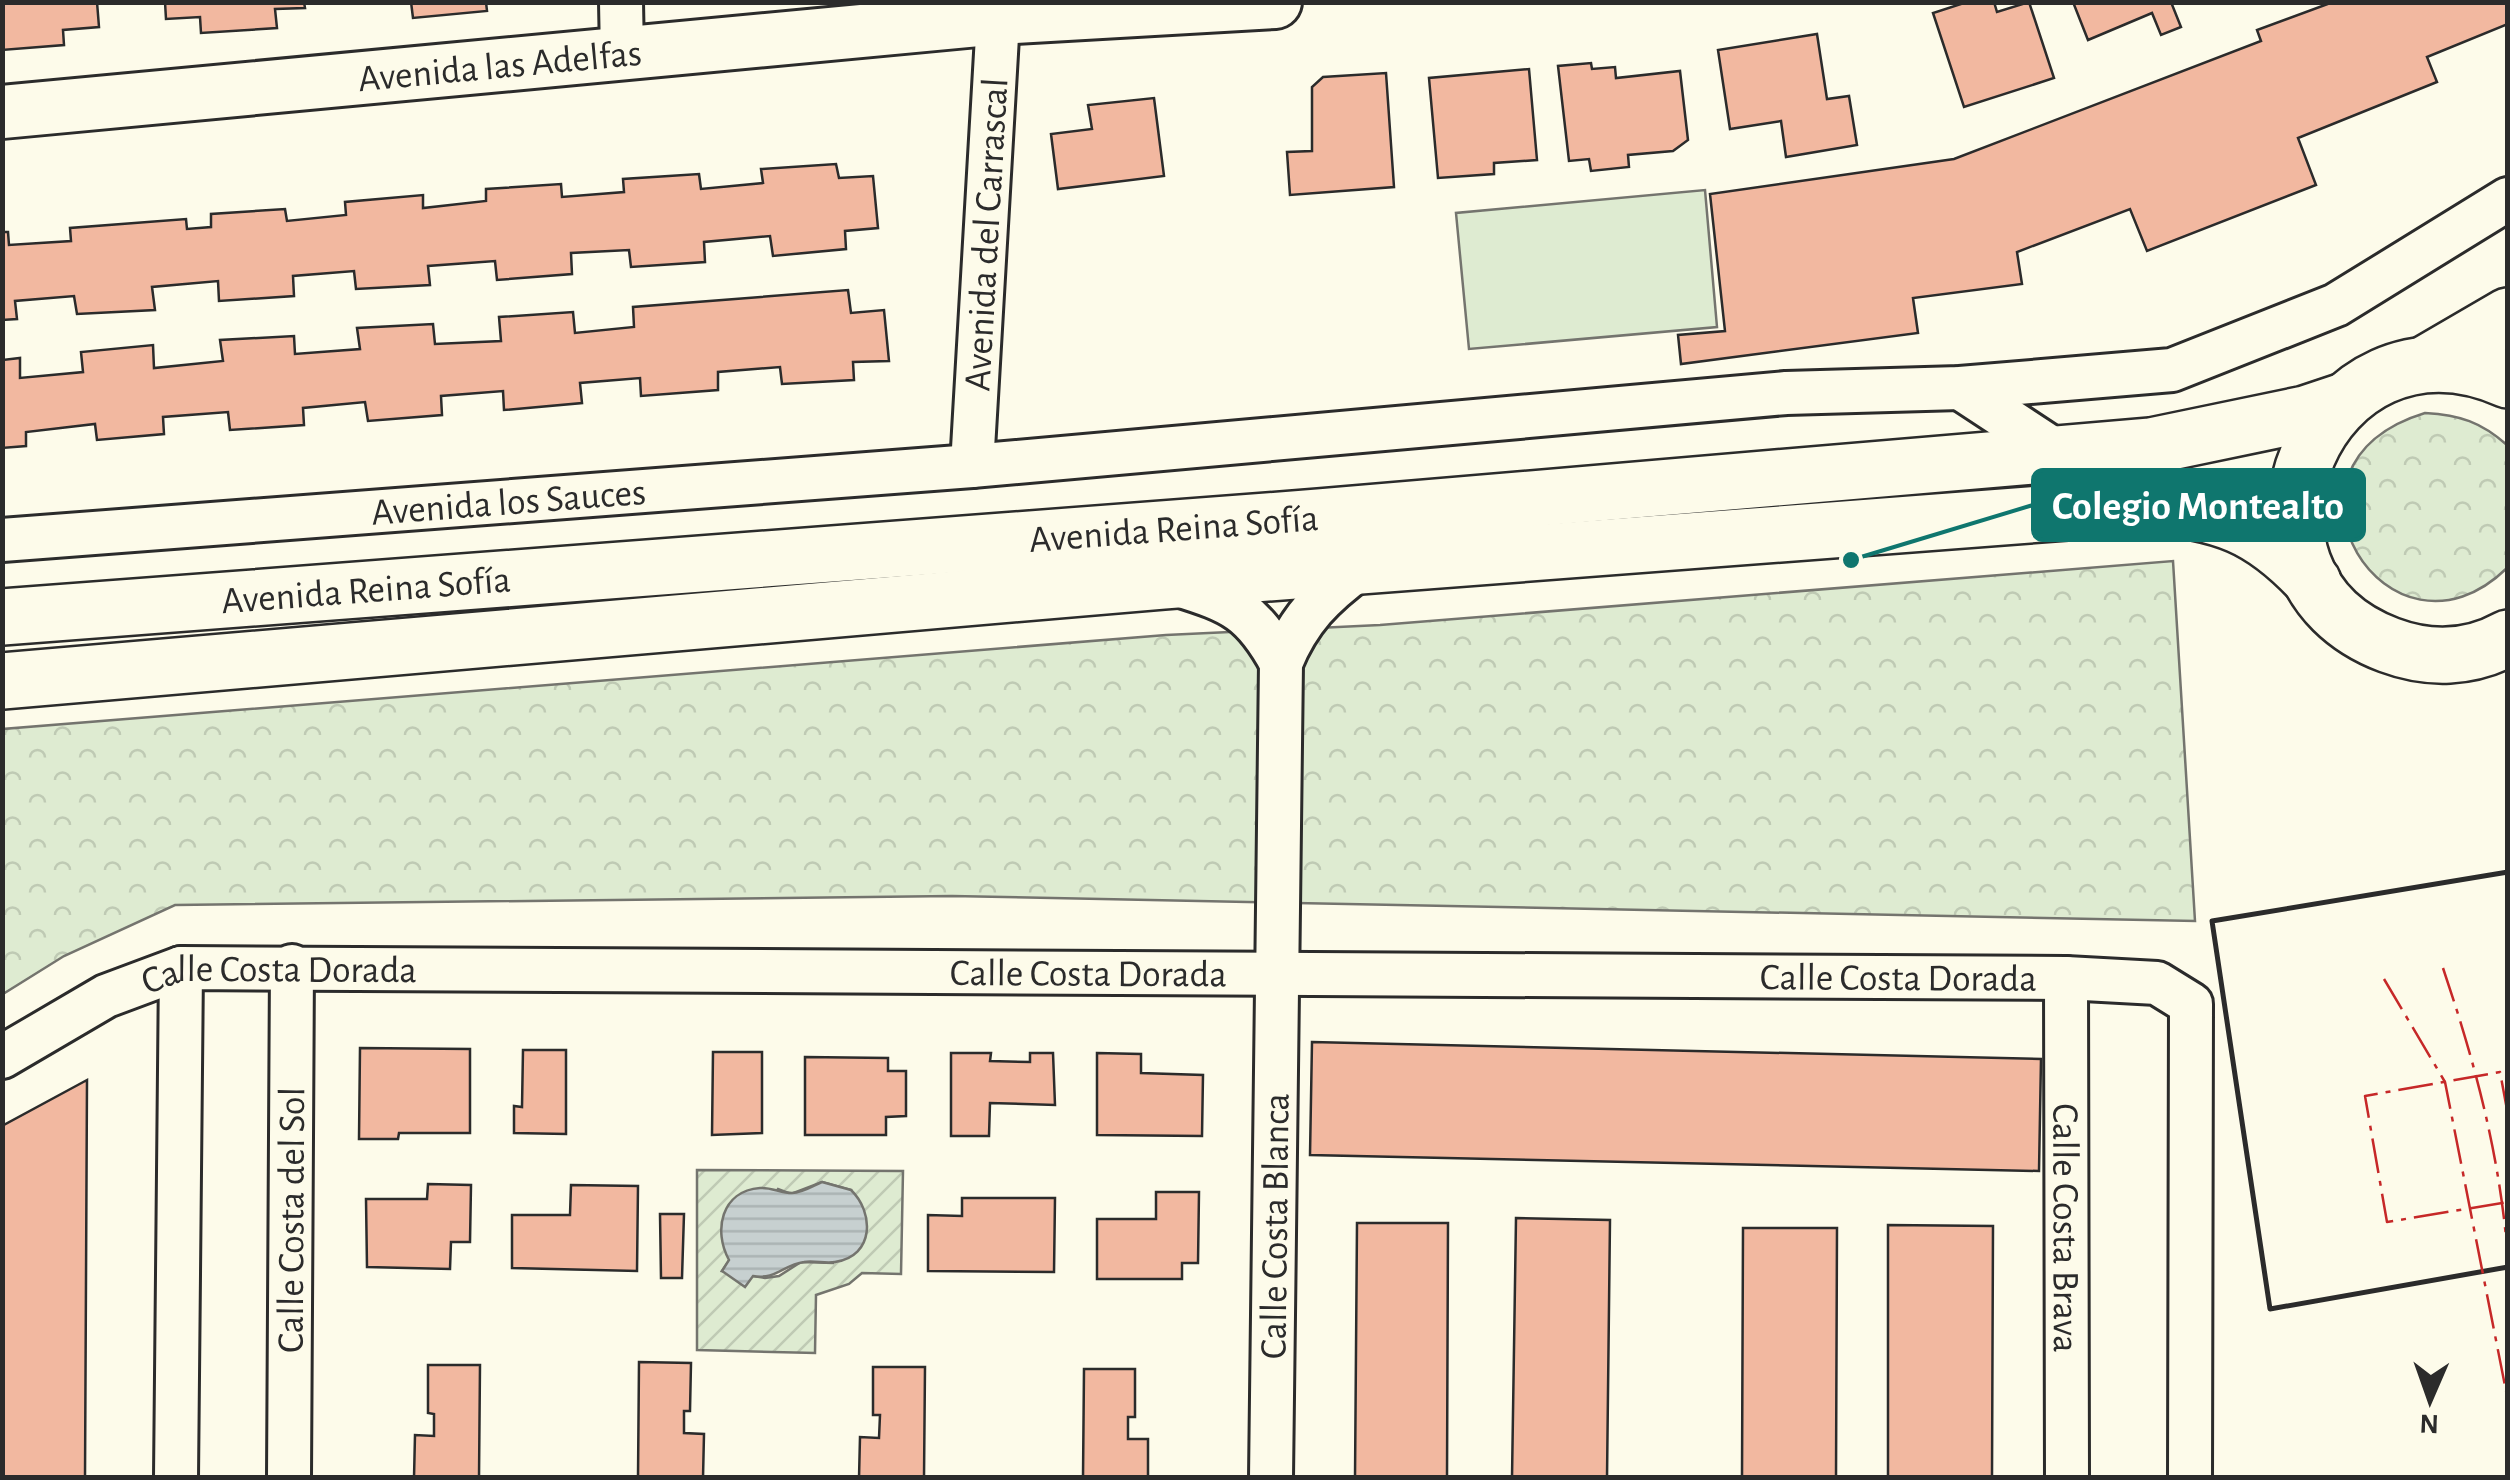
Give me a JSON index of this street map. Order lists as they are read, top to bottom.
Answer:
{
  "streets": {
    "main road": ["Avenida Reina Sofía"],
    "street": [
      "Avenida las Adelfas",
      "Avenida del Carrascal",
      "Avenida los Sauces",
      "Calle Costa Dorada",
      "Calle Costa del Sol",
      "Calle Costa Blanca",
      "Calle Costa Brava"
    ]
  },
  "crossings": [
    ["Avenida las Adelfas", "Avenida del Carrascal"],
    ["Avenida del Carrascal", "Avenida los Sauces"],
    ["Calle Costa Dorada", "Calle Costa del Sol"],
    ["Calle Costa Dorada", "Calle Costa Blanca"],
    ["Calle Costa Dorada", "Calle Costa Brava"]
  ],
  "places": ["Colegio Montealto"],
  "north": "bottom"
}
